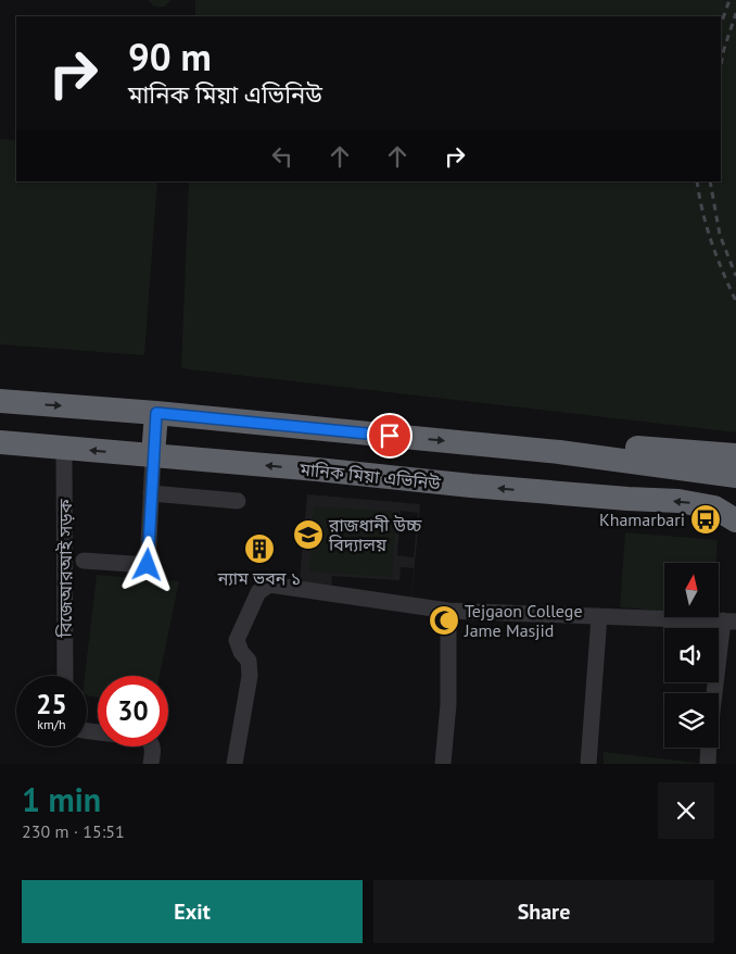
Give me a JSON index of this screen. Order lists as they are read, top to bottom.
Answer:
{
  "streets": {
    "highway": ["মানিক মিয়া এভিনিউ"],
    "street": ["বিজেআরআই সড়ক"]
  },
  "crossings": [
    ["মানিক মিয়া এভিনিউ", "বিজেআরআই সড়ক"]
  ],
  "places": {
    "bus stop": ["Khamarbari"],
    "school or university": ["রাজধানী উচ্চ বিদ্যালয়"],
    "building": ["ন্যাম ভবন ১"],
    "mosque": ["Tejgaon College Jame Masjid"]
  },
  "north": "top",
  "page": {
    "turn": ["90 m", "মানিক মিয়া এভিনিউ"],
    "speed": "25 km/h",
    "limit": "30",
    "heading": ["1 min", "230 m · 15:51"],
    "buttons": ["Exit", "Share"]
  }
}
